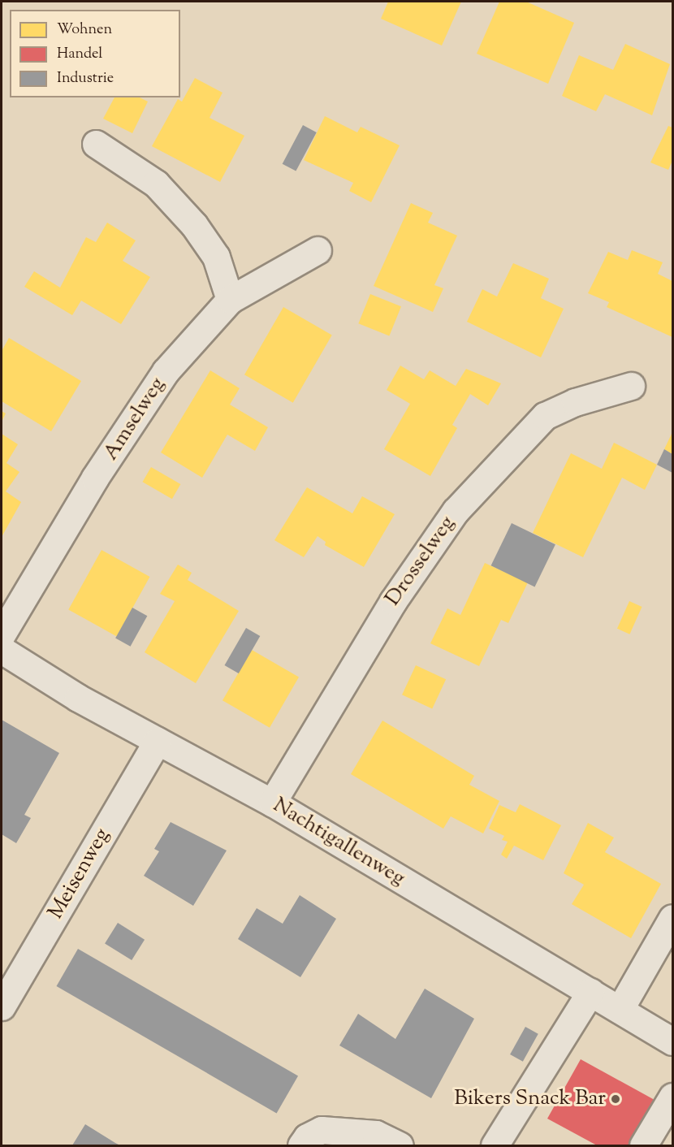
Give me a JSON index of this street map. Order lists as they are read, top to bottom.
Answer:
{
  "streets": {
    "street": [
      "Amselweg",
      "Drosselweg",
      "Nachtigallenweg",
      "Meisenweg"
    ]
  },
  "crossings": [
    ["Drosselweg", "Nachtigallenweg"],
    ["Nachtigallenweg", "Meisenweg"]
  ],
  "places": ["Bikers Snack Bar"],
  "legend": ["Wohnen", "Handel", "Industrie"]
}
